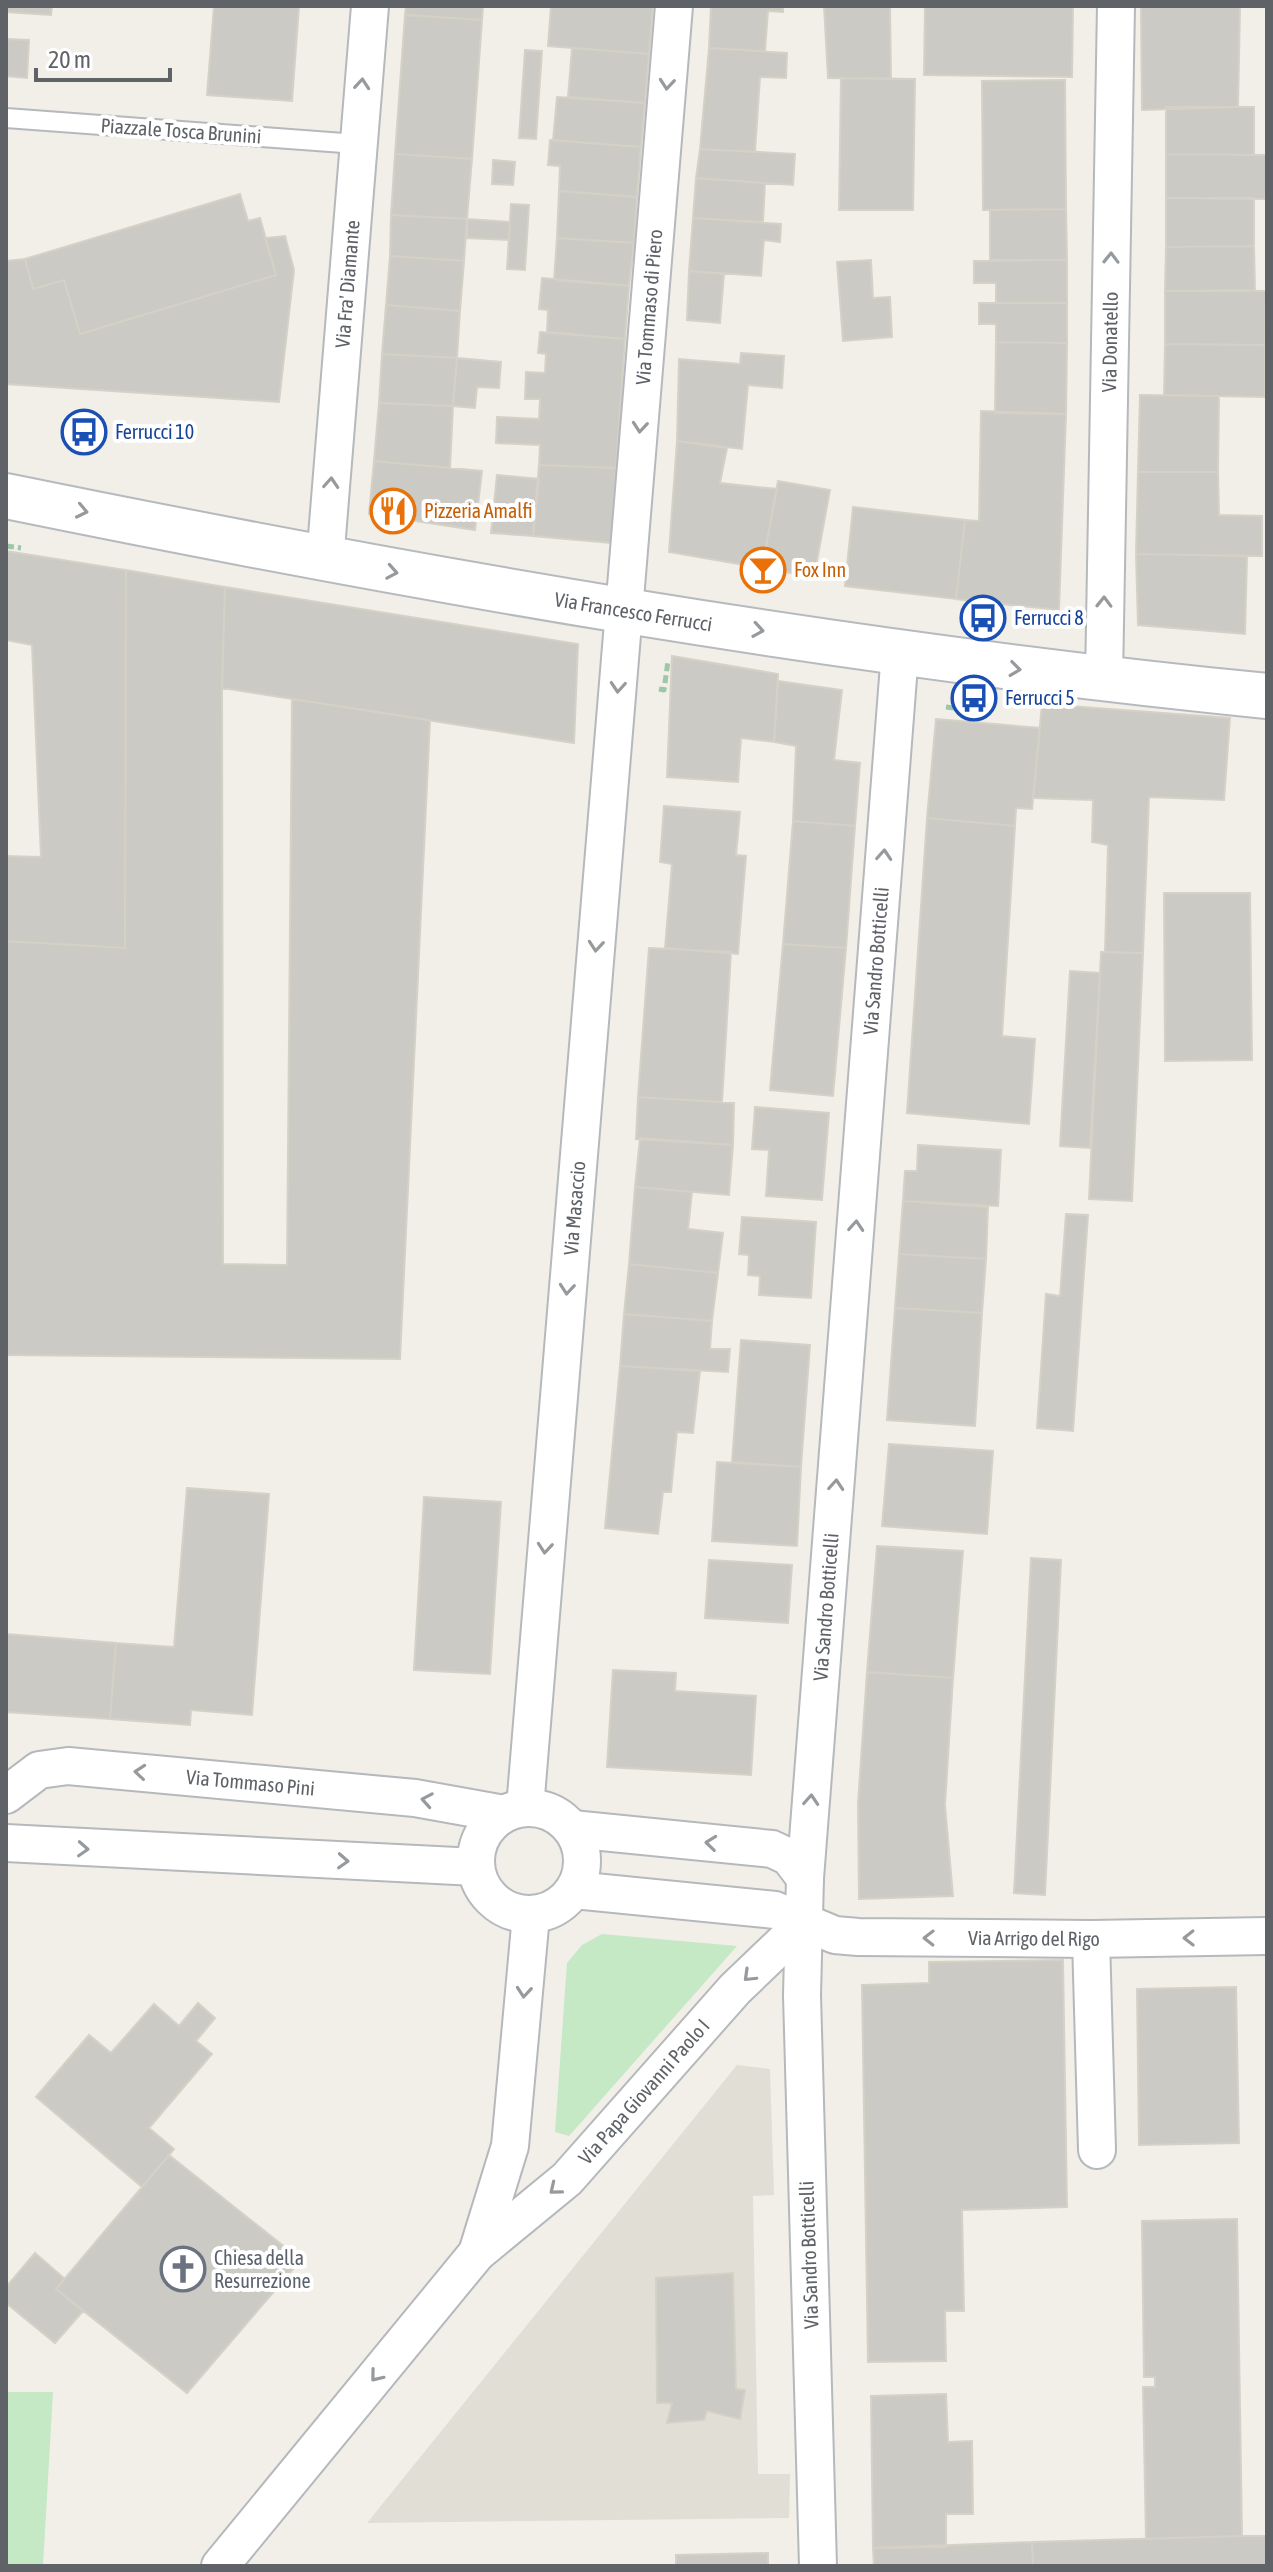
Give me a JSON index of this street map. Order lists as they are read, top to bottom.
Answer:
{
  "streets": {
    "street": [
      "Via Fra' Diamante",
      "Via Tommaso di Piero",
      "Via Donatello",
      "Via Francesco Ferrucci",
      "Via Sandro Botticelli",
      "Via Masaccio",
      "Via Tommaso Pini",
      "Via Arrigo del Rigo",
      "Via Papa Giovanni Paolo I"
    ],
    "lane": ["Piazzale Tosca Brunini"]
  },
  "crossings": [
    ["Piazzale Tosca Brunini", "Via Fra' Diamante"],
    ["Via Fra' Diamante", "Via Francesco Ferrucci"],
    ["Via Tommaso di Piero", "Via Francesco Ferrucci"],
    ["Via Tommaso di Piero", "Via Masaccio"],
    ["Via Donatello", "Via Francesco Ferrucci"],
    ["Via Francesco Ferrucci", "Via Sandro Botticelli"],
    ["Via Francesco Ferrucci", "Via Masaccio"],
    ["Via Sandro Botticelli", "Via Tommaso Pini"],
    ["Via Sandro Botticelli", "Via Arrigo del Rigo"],
    ["Via Sandro Botticelli", "Via Papa Giovanni Paolo I"],
    ["Via Masaccio", "Via Tommaso Pini"],
    ["Via Masaccio", "Via Papa Giovanni Paolo I"],
    ["Via Tommaso Pini", "Via Papa Giovanni Paolo I"],
    ["Via Arrigo del Rigo", "Via Papa Giovanni Paolo I"]
  ],
  "one_way": [
    "Via Fra' Diamante",
    "Via Tommaso di Piero",
    "Via Donatello",
    "Via Francesco Ferrucci",
    "Via Sandro Botticelli",
    "Via Masaccio",
    "Via Arrigo del Rigo",
    "Via Papa Giovanni Paolo I"
  ],
  "places": {
    "bus stop": ["Ferrucci 10", "Ferrucci 8", "Ferrucci 5"],
    "restaurant": ["Pizzeria Amalfi"],
    "bar": ["Fox Inn"],
    "church": ["Chiesa della Resurrezione"]
  },
  "scale_bar": "20 m"
}
